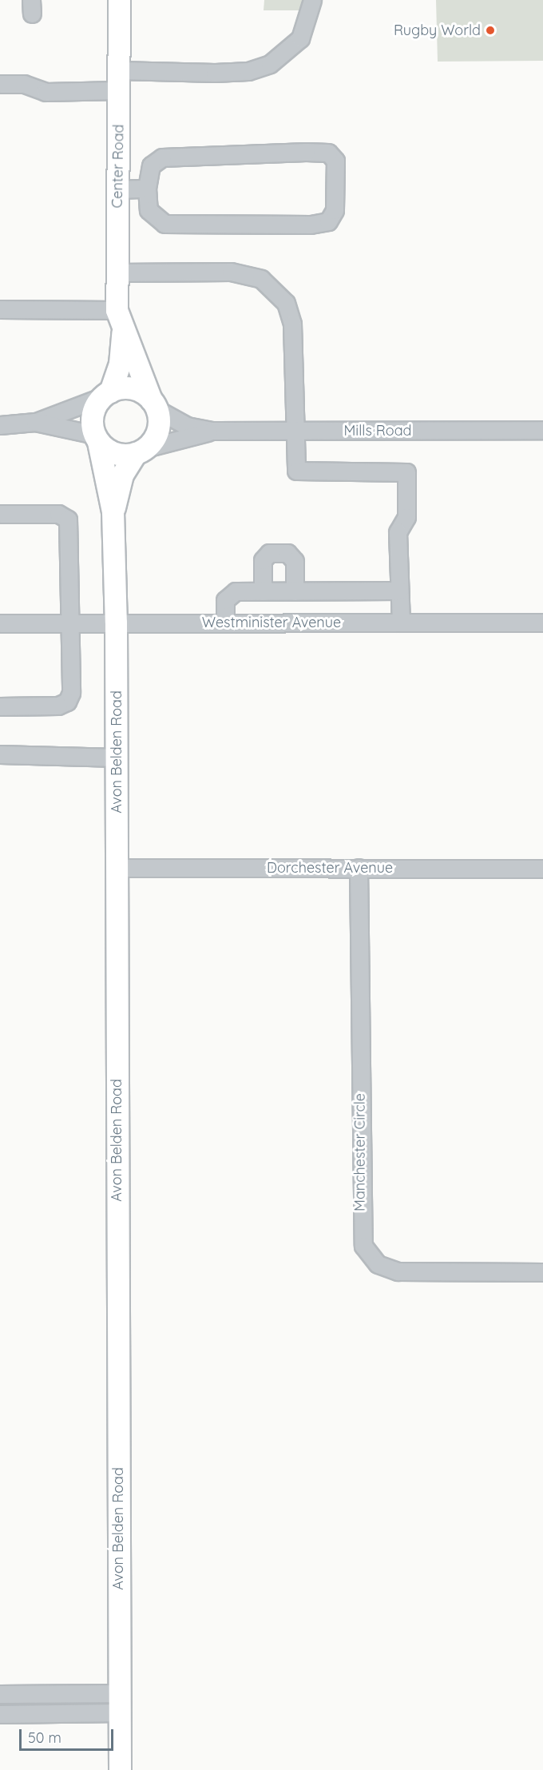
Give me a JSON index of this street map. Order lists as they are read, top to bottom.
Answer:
{
  "streets": {
    "main road": ["Center Road", "Avon Belden Road"],
    "street": [
      "Mills Road",
      "Westminister Avenue",
      "Dorchester Avenue",
      "Manchester Circle"
    ]
  },
  "crossings": [
    ["Center Road", "Mills Road"],
    ["Center Road", "Avon Belden Road"],
    ["Mills Road", "Avon Belden Road"],
    ["Westminister Avenue", "Avon Belden Road"],
    ["Avon Belden Road", "Dorchester Avenue"],
    ["Dorchester Avenue", "Manchester Circle"]
  ],
  "places": ["Rugby World"],
  "scale_bar": "50 m"
}
